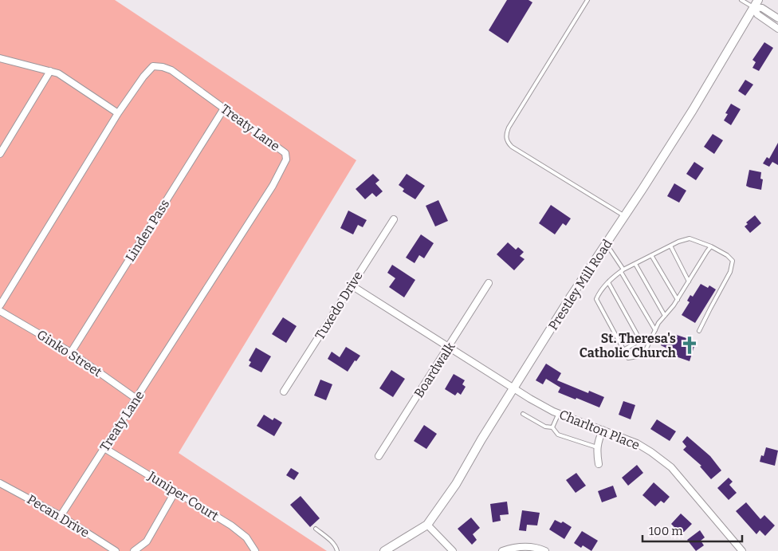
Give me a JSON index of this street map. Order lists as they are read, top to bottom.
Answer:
{
  "streets": {
    "street": [
      "Treaty Lane",
      "Linden Pass",
      "Prestley Mill Road",
      "Tuxedo Drive",
      "Ginko Street",
      "Boardwalk",
      "Charlton Place",
      "Juniper Court",
      "Pecan Drive"
    ]
  },
  "crossings": [
    ["Treaty Lane", "Linden Pass"],
    ["Treaty Lane", "Ginko Street"],
    ["Treaty Lane", "Juniper Court"],
    ["Treaty Lane", "Pecan Drive"],
    ["Linden Pass", "Ginko Street"],
    ["Prestley Mill Road", "Charlton Place"],
    ["Tuxedo Drive", "Charlton Place"],
    ["Boardwalk", "Charlton Place"]
  ],
  "places": {
    "church": ["St. Theresa's Catholic Church"]
  },
  "scale_bar": "100 m"
}
